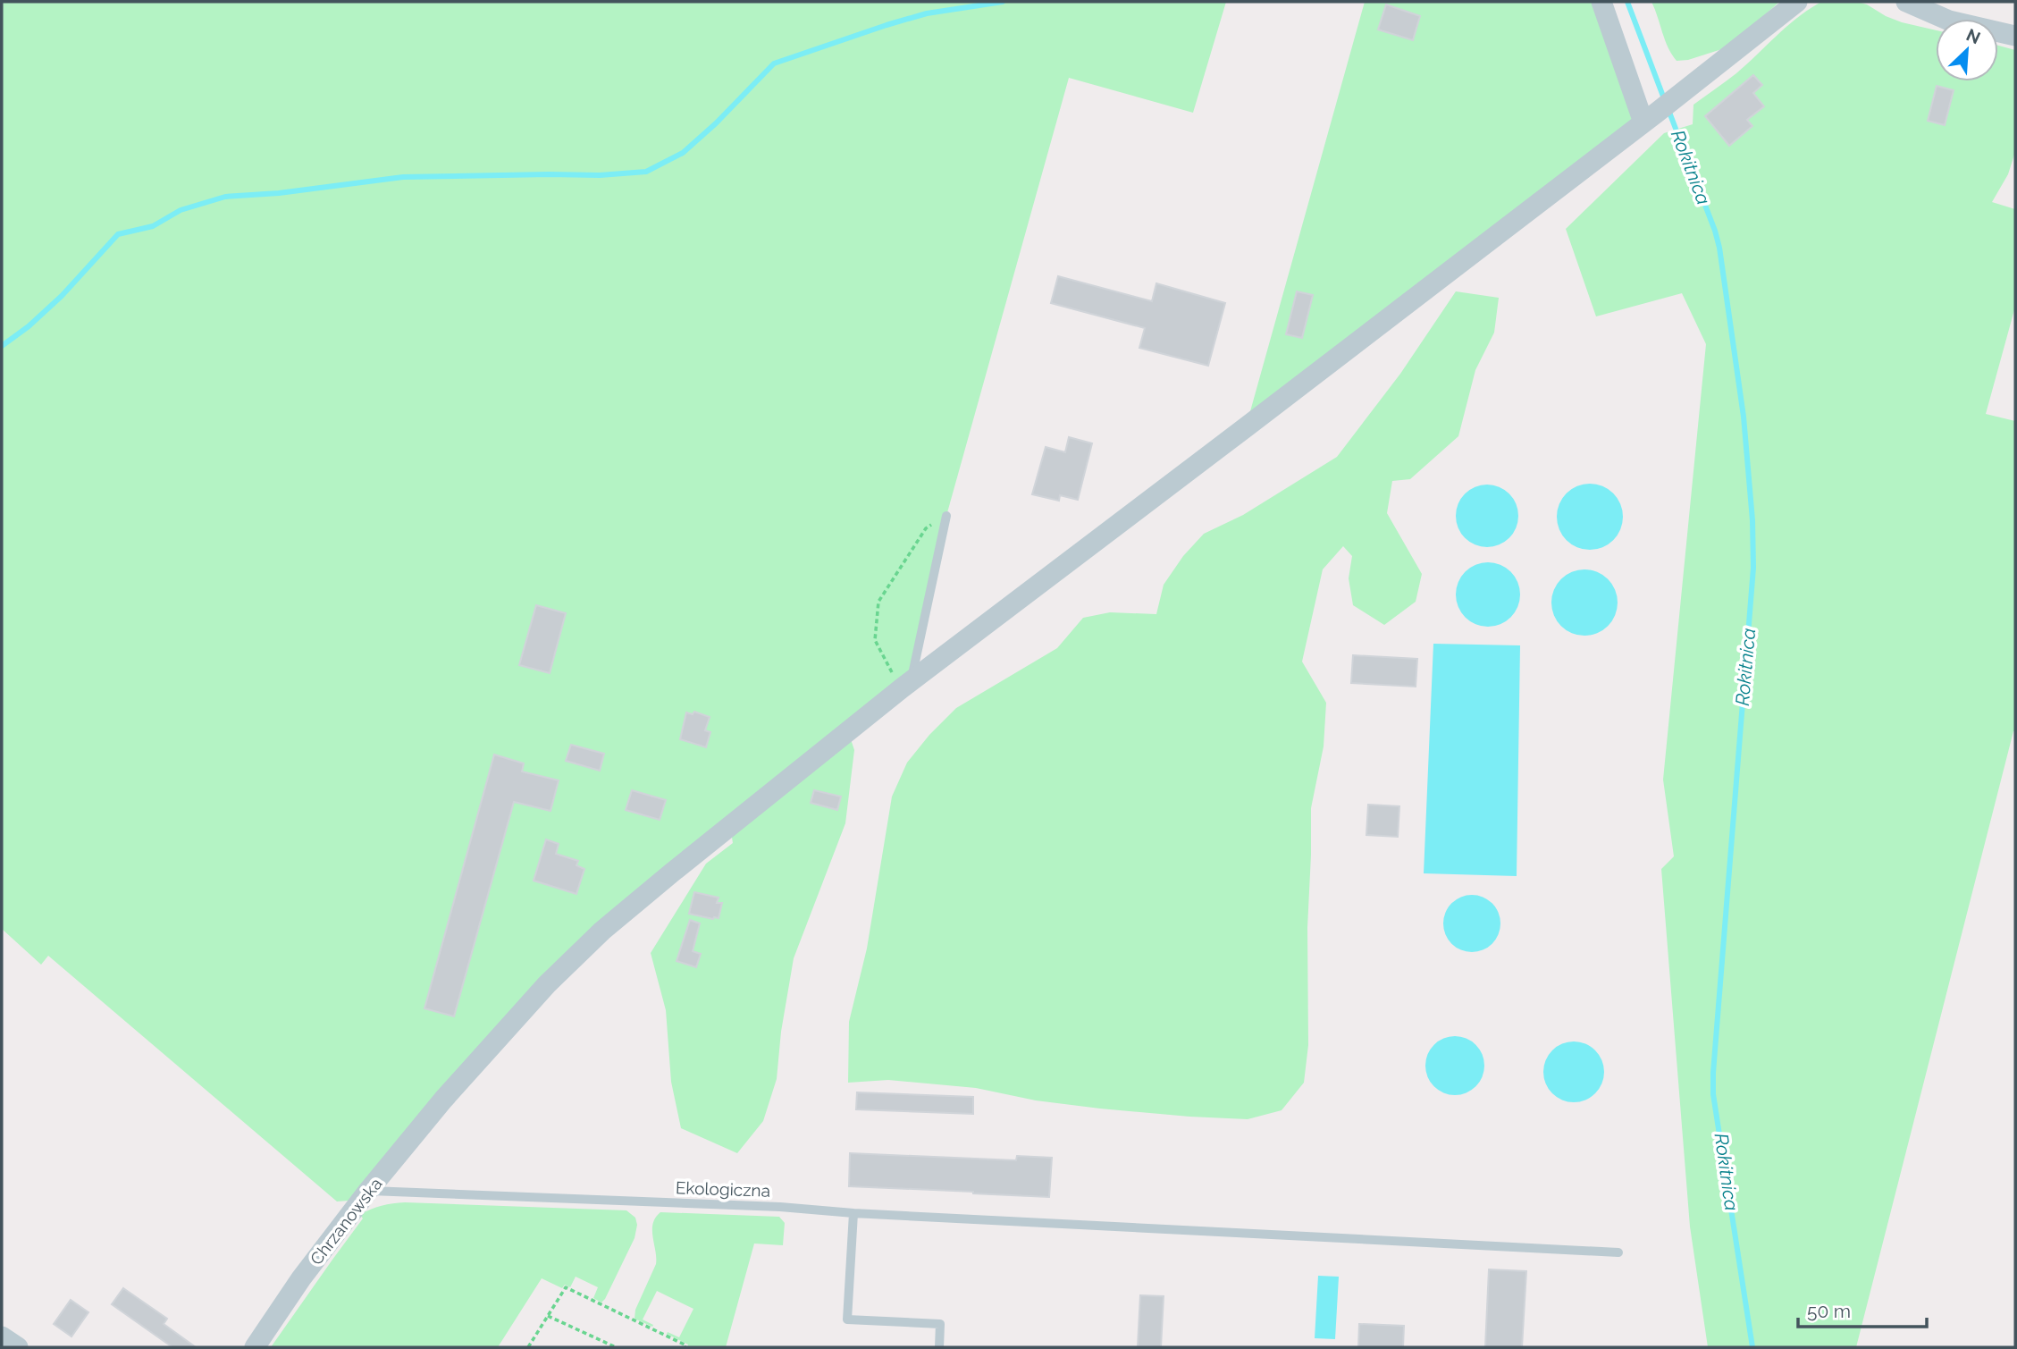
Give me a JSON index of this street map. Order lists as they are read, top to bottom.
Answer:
{
  "streets": {
    "street": ["Chrzanowska"],
    "lane": ["Ekologiczna"]
  },
  "crossings": [
    ["Ekologiczna", "Chrzanowska"]
  ],
  "water": ["Rokitnica"],
  "scale_bar": "50 m",
  "north": "top right"
}
